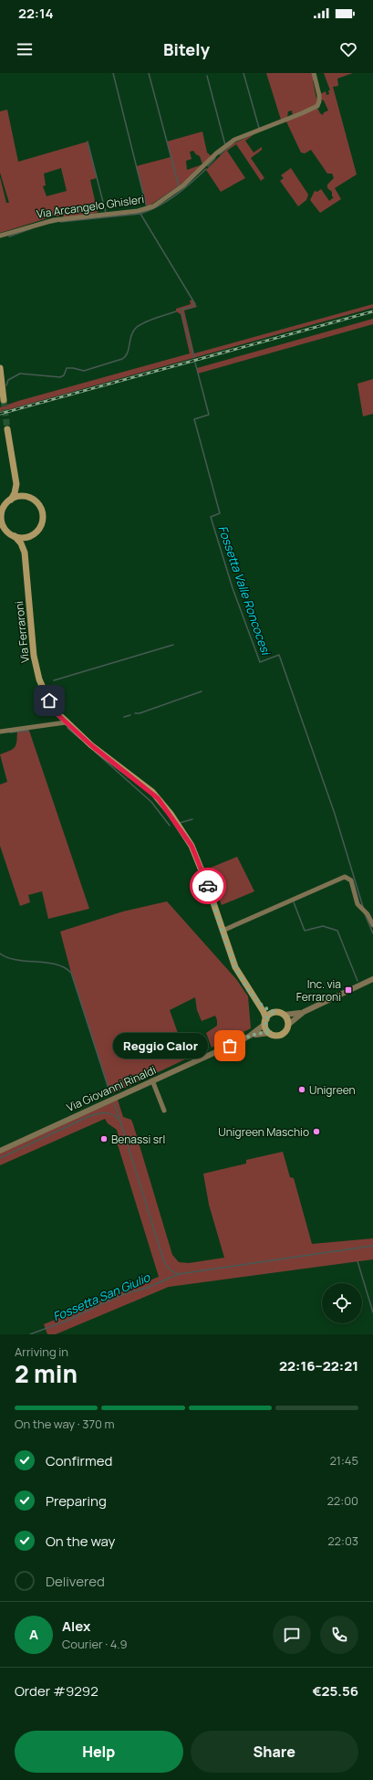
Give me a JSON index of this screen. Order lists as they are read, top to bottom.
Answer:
{
  "streets": {
    "main road": ["Via Ferraroni"],
    "street": ["Via Arcangelo Ghisleri", "Via Giovanni Rinaldi"]
  },
  "crossings": [
    ["Via Ferraroni", "Via Giovanni Rinaldi"]
  ],
  "water": ["Fossetta Valle Roncocesi", "Fossetta San Giulio"],
  "places": {
    "transit": ["Inc. via Ferraroni"],
    "other": [
      "Reggio Calor",
      "Unigreen",
      "Unigreen Maschio",
      "Benassi srl"
    ]
  },
  "page": {
    "status": "22:14",
    "header": "Bitely",
    "bubble": "Reggio Calor",
    "heading": ["2 min", "Arriving in", "22:16–22:21"],
    "panel": [
      "Alex",
      "Courier · 4.9",
      "Order #9292",
      "€25.56"
    ],
    "bar": "On the way · 370 m",
    "list": [
      ["Confirmed", "21:45"],
      ["Preparing", "22:00"],
      ["On the way", "22:03"],
      "Delivered"
    ],
    "round": "A",
    "buttons": ["Help", "Share"]
  }
}
